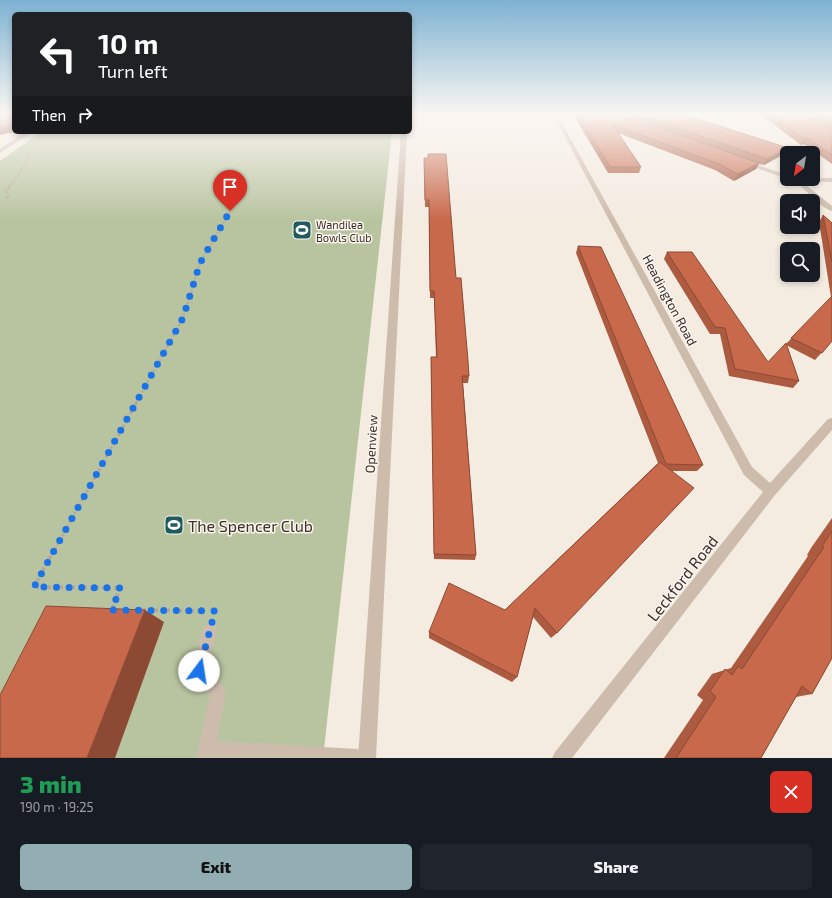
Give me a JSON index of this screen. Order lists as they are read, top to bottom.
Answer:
{
  "streets": {
    "street": ["Headington Road", "Openview", "Leckford Road"]
  },
  "crossings": [
    ["Headington Road", "Leckford Road"]
  ],
  "places": {
    "sports": ["Wandilea Bowls Club", "The Spencer Club"]
  },
  "north": "bottom left",
  "page": {
    "turn": ["10 m", "Turn left"],
    "then": "Then",
    "heading": ["3 min", "190 m · 19:25"],
    "buttons": ["Exit", "Share"]
  }
}
